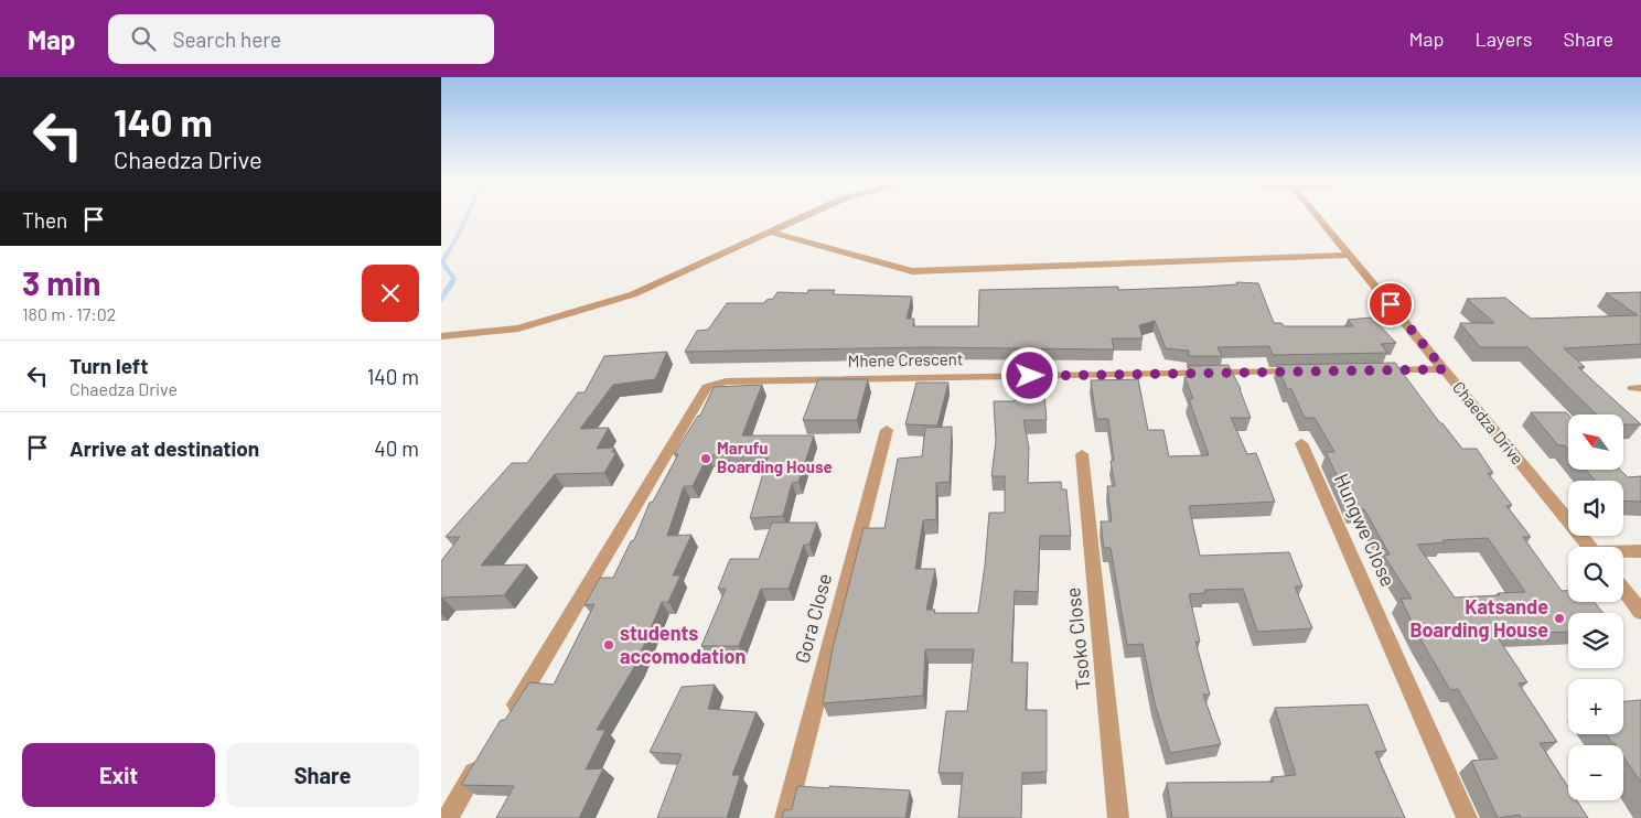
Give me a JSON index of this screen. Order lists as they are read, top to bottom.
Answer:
{
  "streets": {
    "street": [
      "Mhene Crescent",
      "Chaedza Drive",
      "Hungwe Close",
      "Gora Close",
      "Tsoko Close"
    ]
  },
  "places": ["Marufu Boarding House", "Katsande Boarding House", "students accomodation"],
  "north": "top left",
  "page": {
    "header": "Map",
    "search": "Search here",
    "nav": ["Map", "Layers", "Share"],
    "turn": ["140 m", "Chaedza Drive"],
    "then": "Then",
    "heading": ["3 min", "180 m · 17:02"],
    "list": [
      {
        "name": "Turn left",
        "note": "Chaedza Drive",
        "value": "140 m"
      },
      {
        "name": "Arrive at destination",
        "value": "40 m"
      }
    ],
    "map_buttons": ["+", "−"],
    "buttons": ["Exit", "Share"]
  }
}
